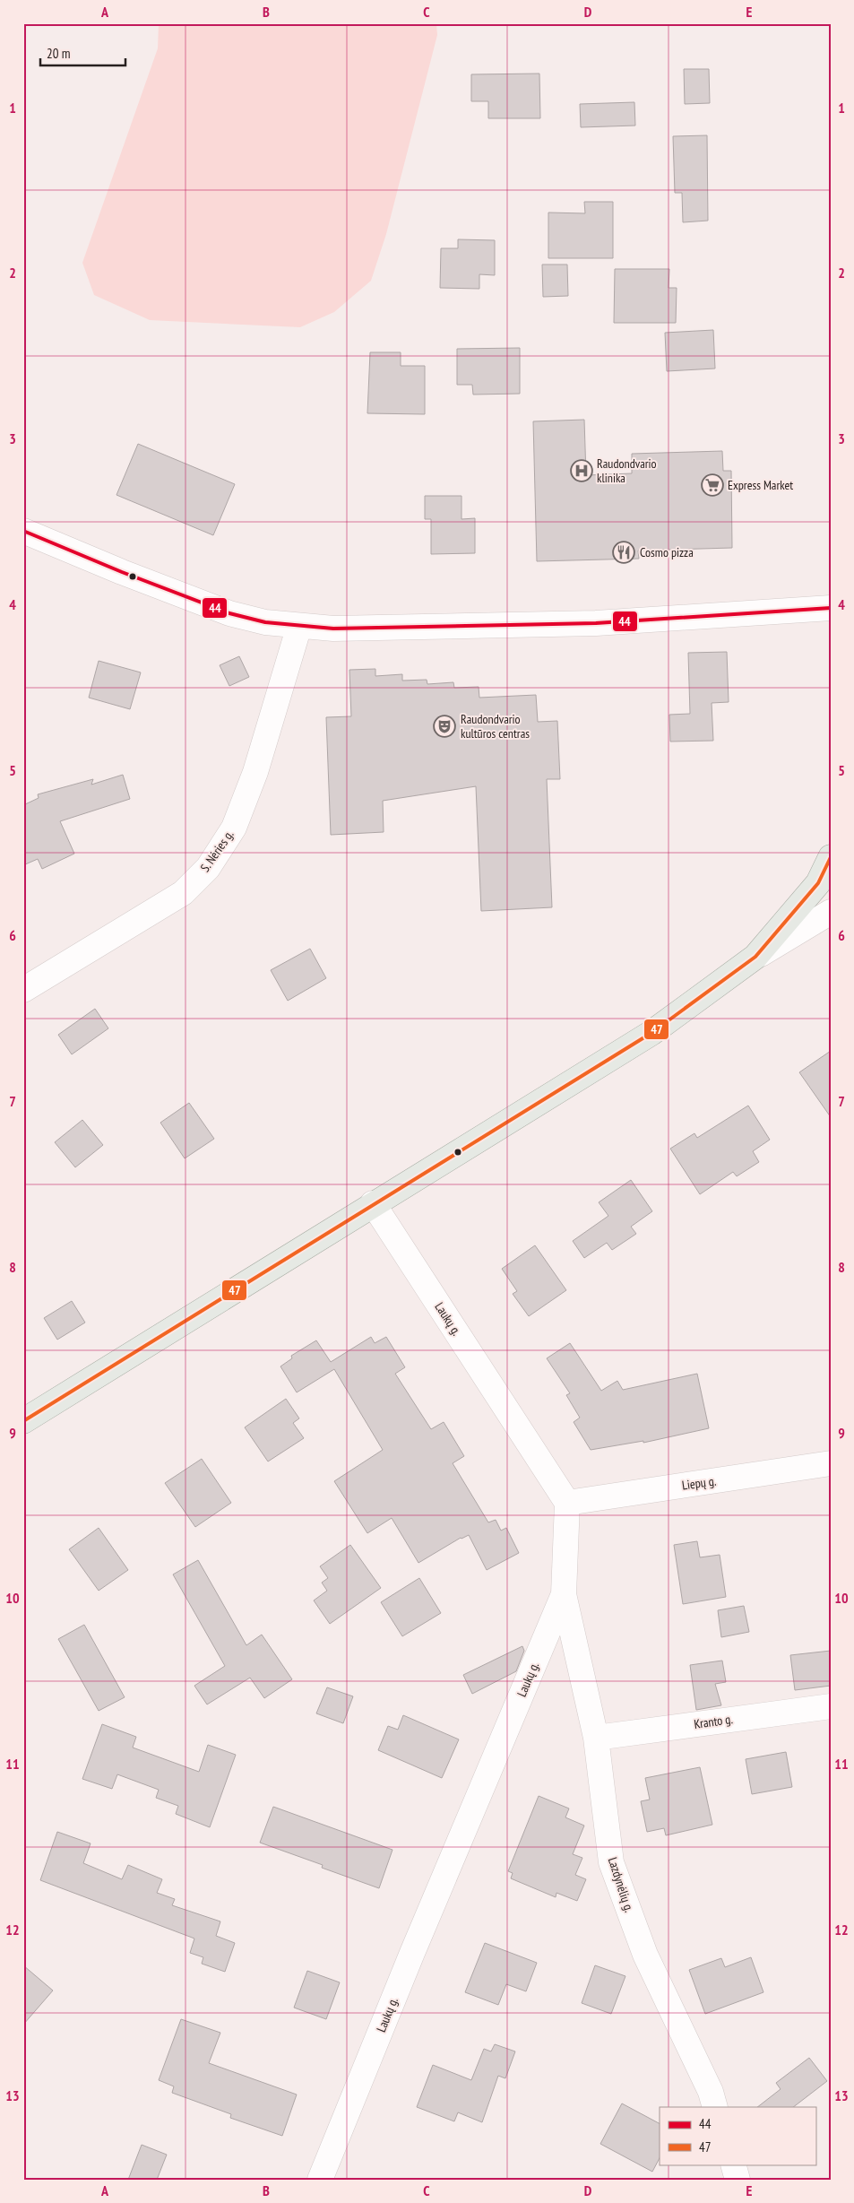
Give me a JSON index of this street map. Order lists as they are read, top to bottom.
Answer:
{
  "streets": {
    "street": [
      "S. Nėries g.",
      "Laukų g.",
      "Liepų g.",
      "Kranto g.",
      "Lazdynėlių g."
    ]
  },
  "crossings": [
    ["Laukų g.", "Liepų g."],
    ["Laukų g.", "Lazdynėlių g."],
    ["Kranto g.", "Lazdynėlių g."]
  ],
  "places": {
    "hospital": ["Raudondvario klinika"],
    "supermarket": ["Express Market"],
    "restaurant": ["Cosmo pizza"],
    "theatre": ["Raudondvario kultūros centras"]
  },
  "lines": ["transit line 44", "transit line 47"],
  "legend": ["44", "47"],
  "scale_bar": "20 m",
  "grid": {
    "columns": [
      "A",
      "B",
      "C",
      "D",
      "E"
    ],
    "rows": [
      "1",
      "2",
      "3",
      "4",
      "5",
      "6",
      "7",
      "8",
      "9",
      "10",
      "11",
      "12",
      "13"
    ]
  }
}
